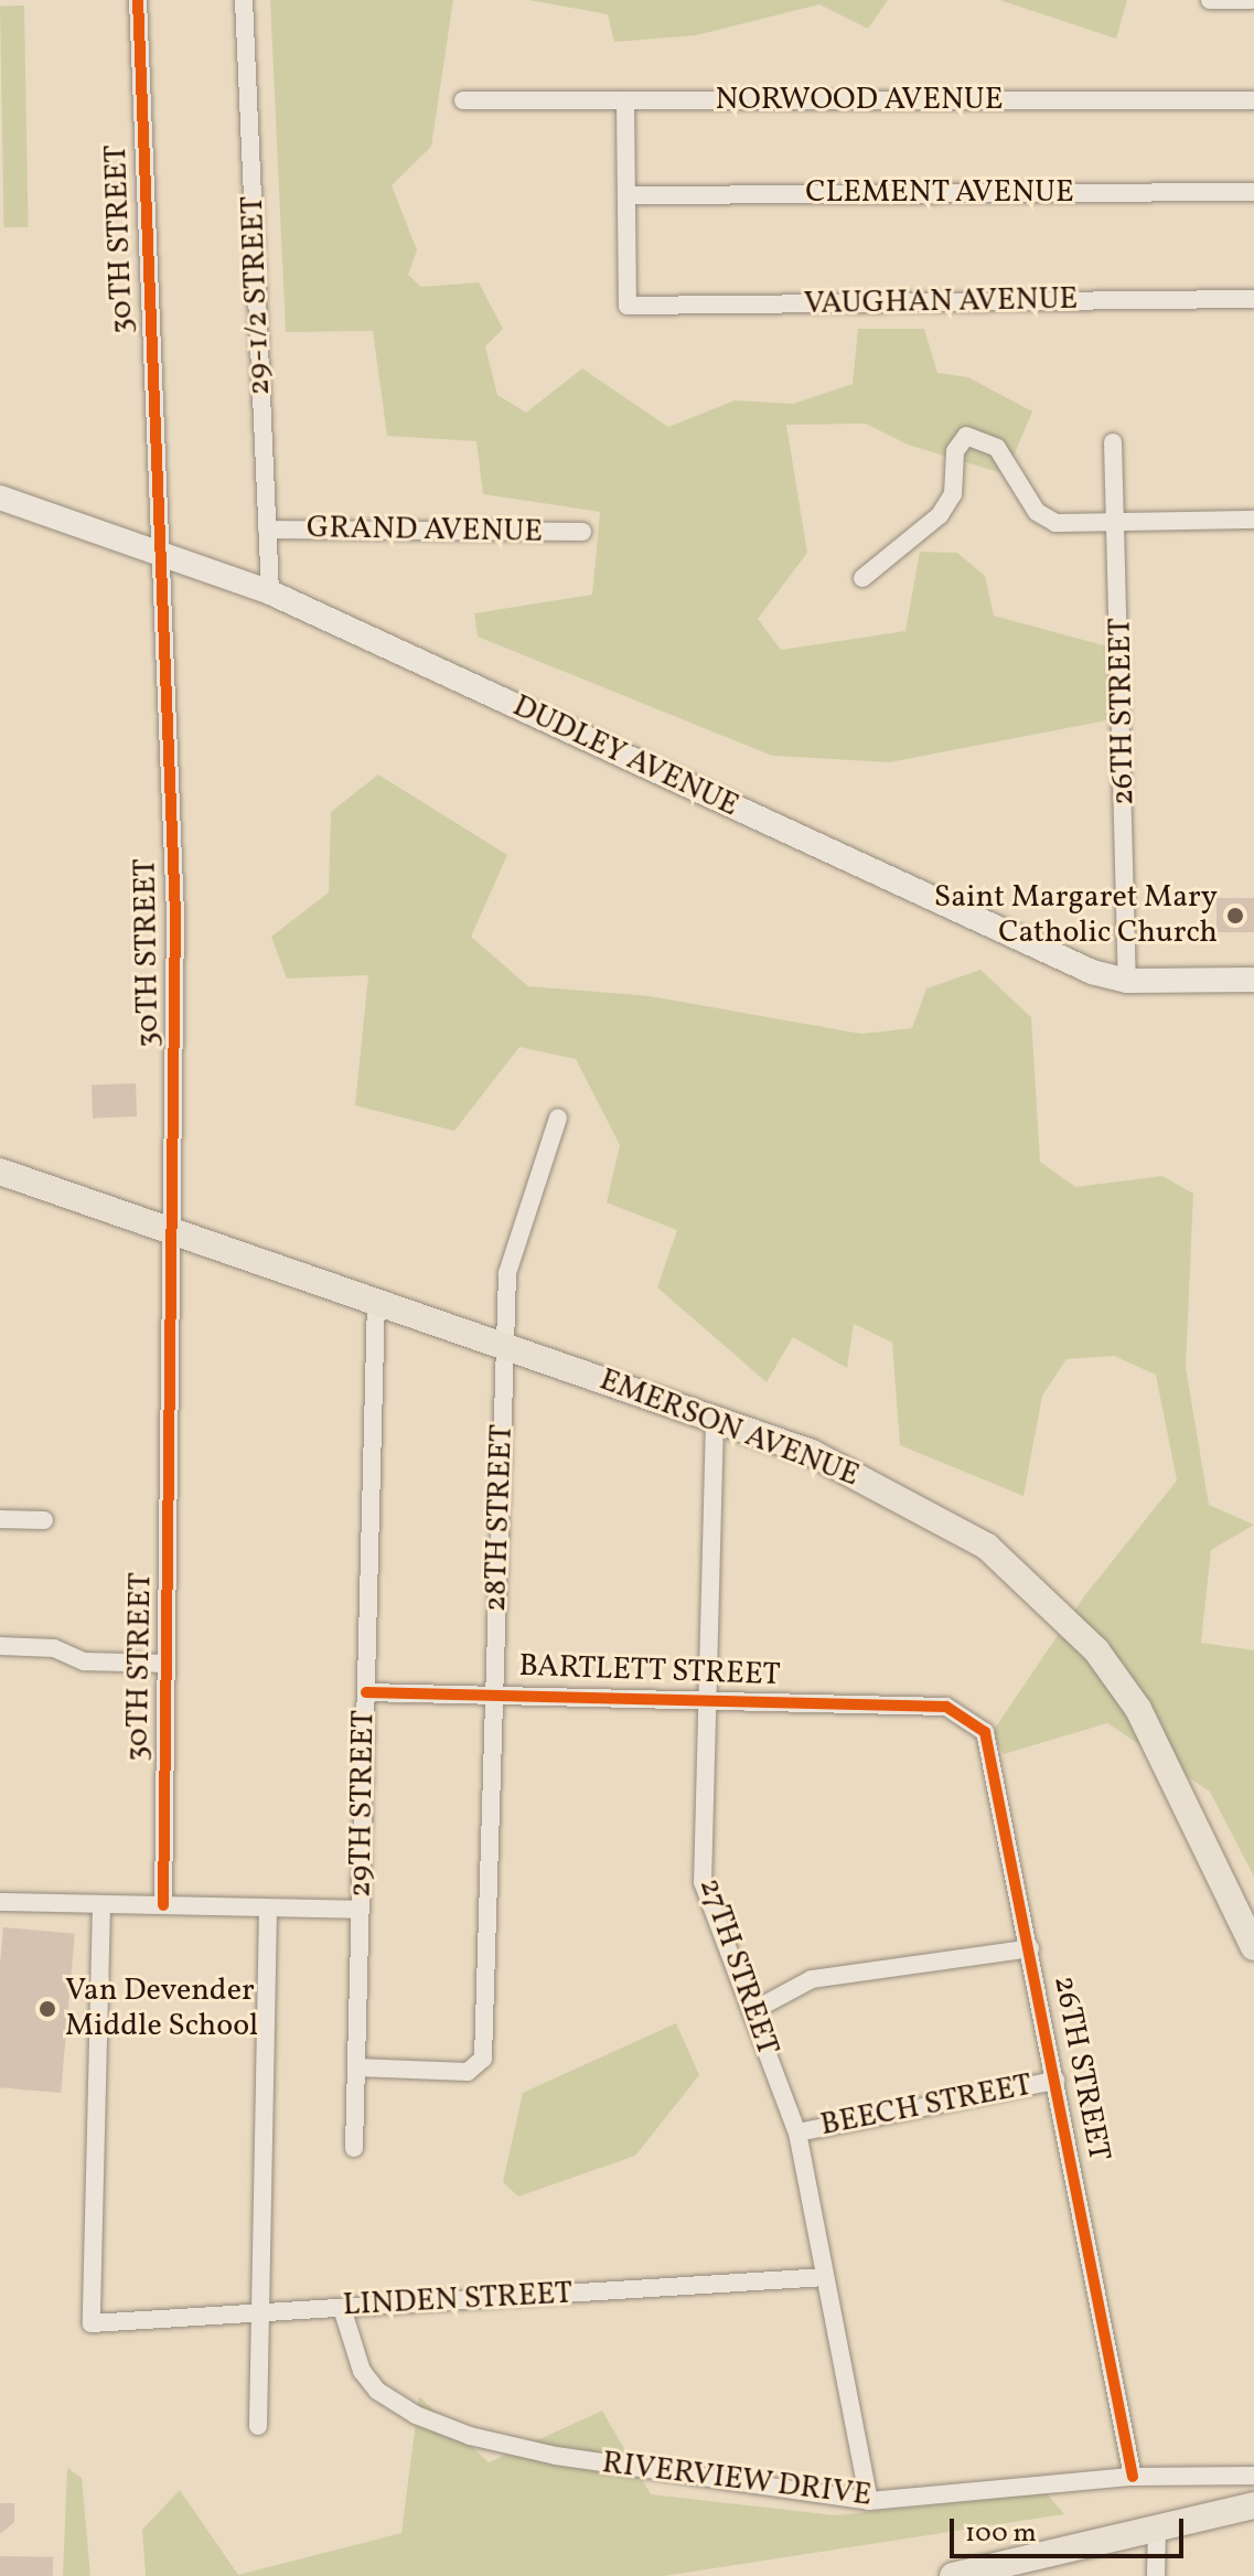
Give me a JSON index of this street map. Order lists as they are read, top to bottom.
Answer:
{
  "streets": {
    "main road": ["EMERSON AVENUE"],
    "street": [
      "NORWOOD AVENUE",
      "CLEMENT AVENUE",
      "30TH STREET",
      "29-1/2 STREET",
      "VAUGHAN AVENUE",
      "GRAND AVENUE",
      "26TH STREET",
      "DUDLEY AVENUE",
      "28TH STREET",
      "BARTLETT STREET",
      "29TH STREET",
      "27TH STREET",
      "BEECH STREET",
      "LINDEN STREET",
      "RIVERVIEW DRIVE"
    ]
  },
  "crossings": [
    ["CLEMENT AVENUE", "VAUGHAN AVENUE"],
    ["30TH STREET", "DUDLEY AVENUE"],
    ["30TH STREET", "EMERSON AVENUE"],
    ["29-1/2 STREET", "GRAND AVENUE"],
    ["29-1/2 STREET", "DUDLEY AVENUE"],
    ["26TH STREET", "DUDLEY AVENUE"],
    ["26TH STREET", "BARTLETT STREET"],
    ["26TH STREET", "BEECH STREET"],
    ["26TH STREET", "RIVERVIEW DRIVE"],
    ["EMERSON AVENUE", "28TH STREET"],
    ["EMERSON AVENUE", "29TH STREET"],
    ["EMERSON AVENUE", "27TH STREET"],
    ["28TH STREET", "BARTLETT STREET"],
    ["28TH STREET", "29TH STREET"],
    ["BARTLETT STREET", "29TH STREET"],
    ["BARTLETT STREET", "27TH STREET"],
    ["27TH STREET", "BEECH STREET"],
    ["27TH STREET", "LINDEN STREET"],
    ["27TH STREET", "RIVERVIEW DRIVE"],
    ["LINDEN STREET", "RIVERVIEW DRIVE"]
  ],
  "places": ["Saint Margaret Mary Catholic Church", "Van Devender Middle School"],
  "scale_bar": "100 m"
}
